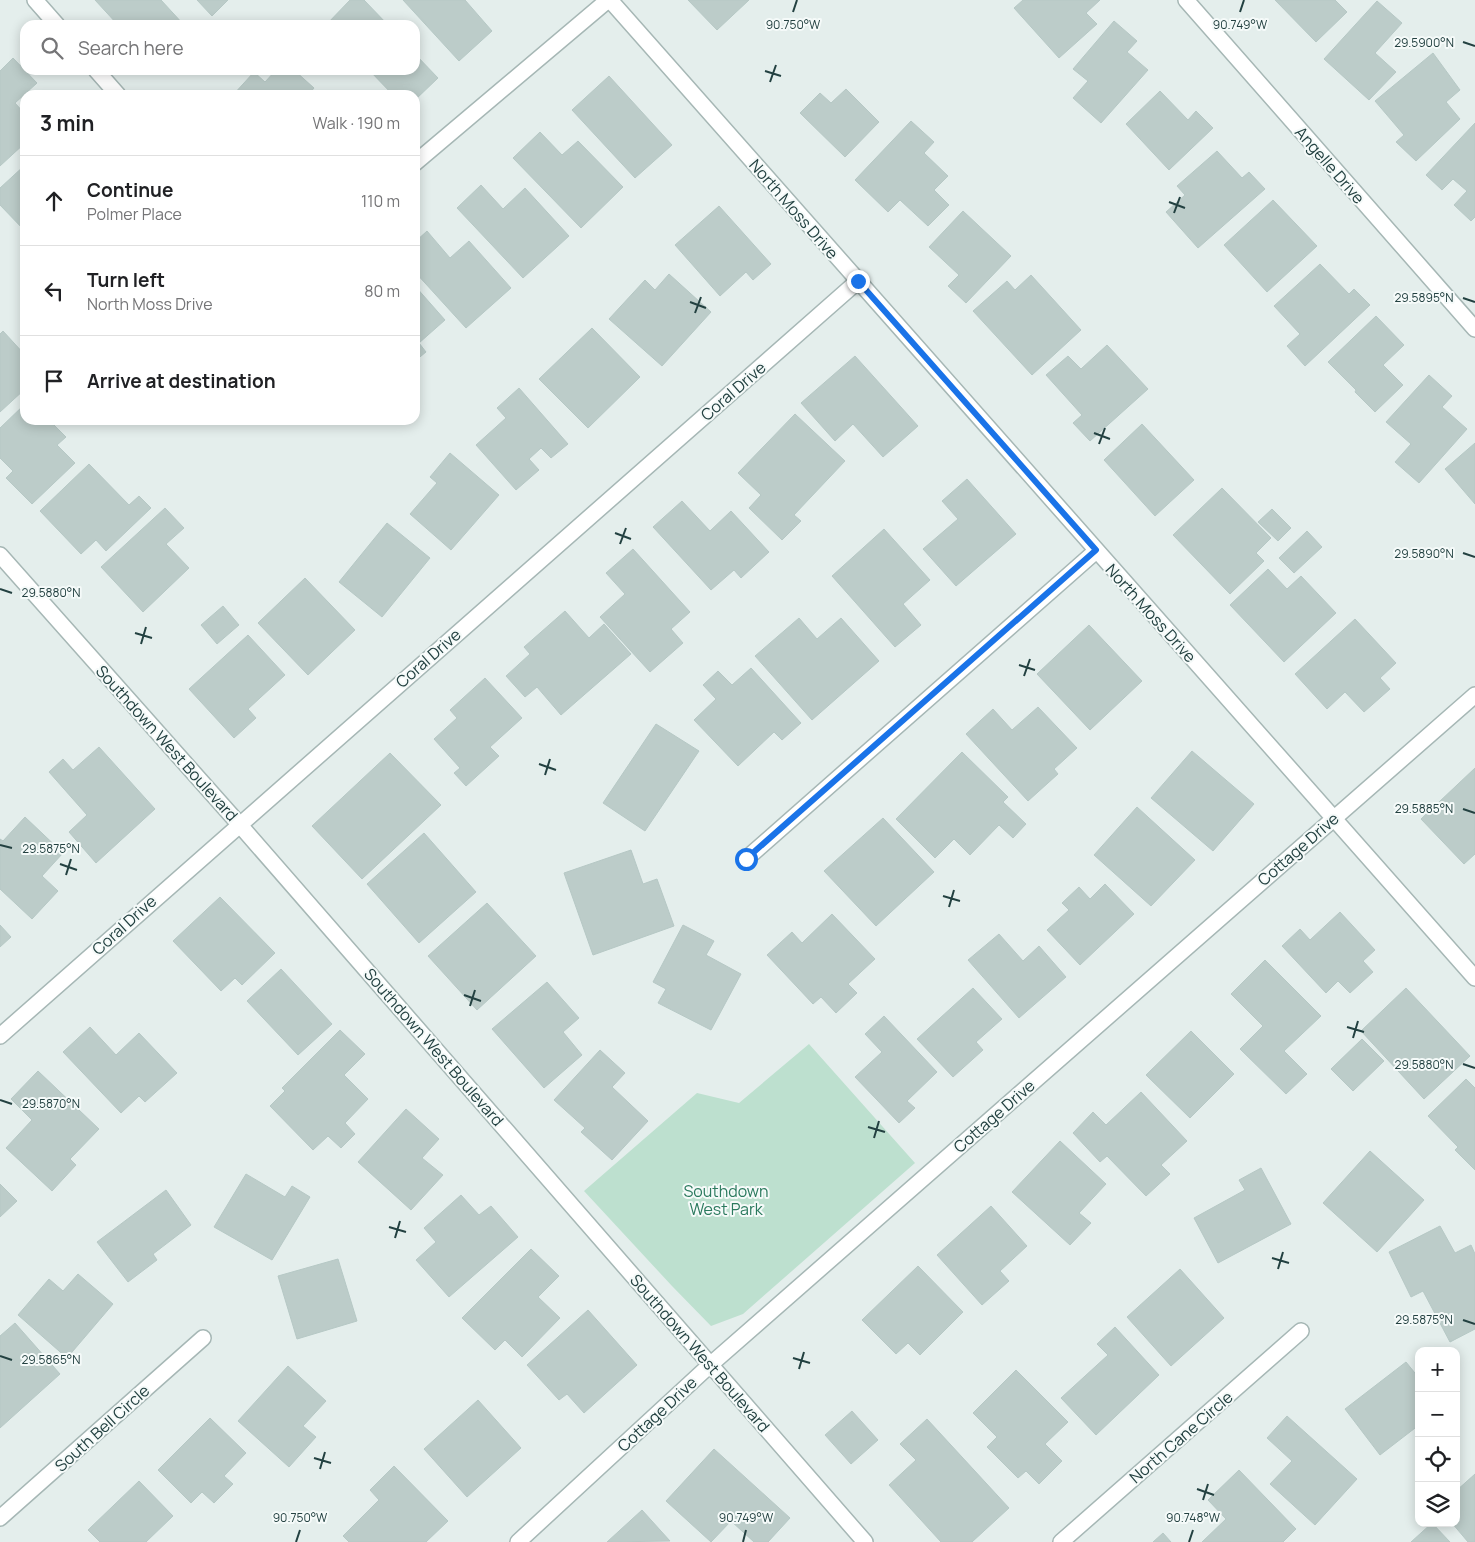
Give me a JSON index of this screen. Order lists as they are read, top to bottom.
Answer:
{
  "streets": {
    "street": [
      "Angelle Drive",
      "North Moss Drive",
      "Coral Drive",
      "Southdown West Boulevard",
      "Cottage Drive",
      "South Bell Circle",
      "North Cane Circle"
    ]
  },
  "crossings": [
    ["North Moss Drive", "Coral Drive"],
    ["North Moss Drive", "Cottage Drive"],
    ["Coral Drive", "Southdown West Boulevard"],
    ["Southdown West Boulevard", "Cottage Drive"]
  ],
  "parks": ["Southdown West Park"],
  "page": {
    "search": "Search here",
    "heading": ["3 min", "Walk · 190 m"],
    "list": [
      ["Continue", "Polmer Place", "110 m"],
      ["Turn left", "North Moss Drive", "80 m"],
      "Arrive at destination"
    ],
    "map_buttons": ["+", "−"]
  },
  "coordinates": [
    "90.750°W",
    "90.749°W",
    "29.5900°N",
    "29.5895°N",
    "29.5890°N",
    "29.5880°N",
    "29.5885°N",
    "29.5875°N",
    "29.5870°N",
    "29.5865°N",
    "90.748°W"
  ]
}
